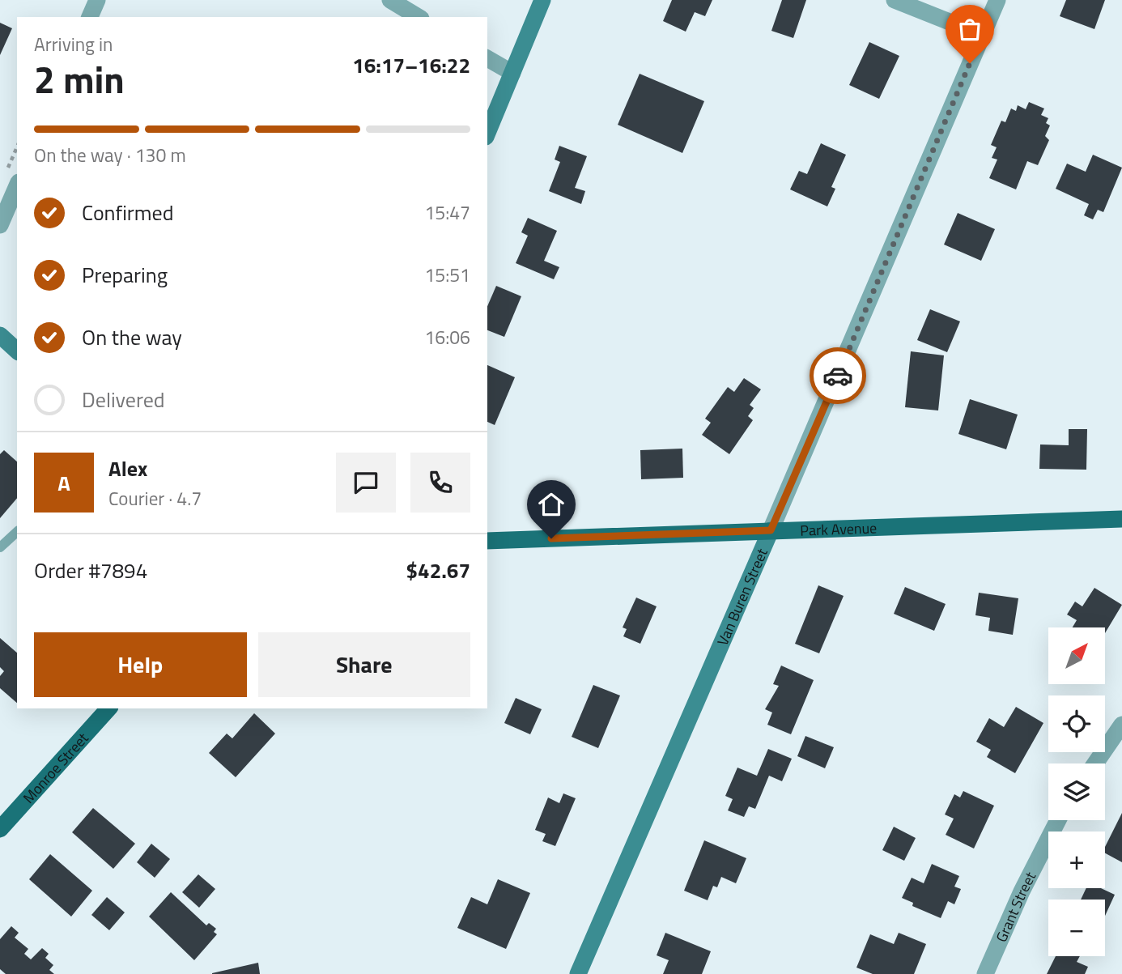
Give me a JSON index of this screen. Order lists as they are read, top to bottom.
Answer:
{
  "streets": {
    "main road": ["Park Avenue", "Monroe Street"],
    "street": ["Van Buren Street", "Grant Street"]
  },
  "crossings": [
    ["Park Avenue", "Van Buren Street"]
  ],
  "north": "top right",
  "page": {
    "heading": ["2 min", "Arriving in", "16:17–16:22"],
    "panel": [
      "Alex",
      "Courier · 4.7",
      "Order #7894",
      "$42.67"
    ],
    "bar": "On the way · 130 m",
    "list": [
      ["Confirmed", "15:47"],
      ["Preparing", "15:51"],
      ["On the way", "16:06"],
      "Delivered"
    ],
    "round": "A",
    "buttons": ["Help", "Share"],
    "map_buttons": ["+", "−"]
  }
}
